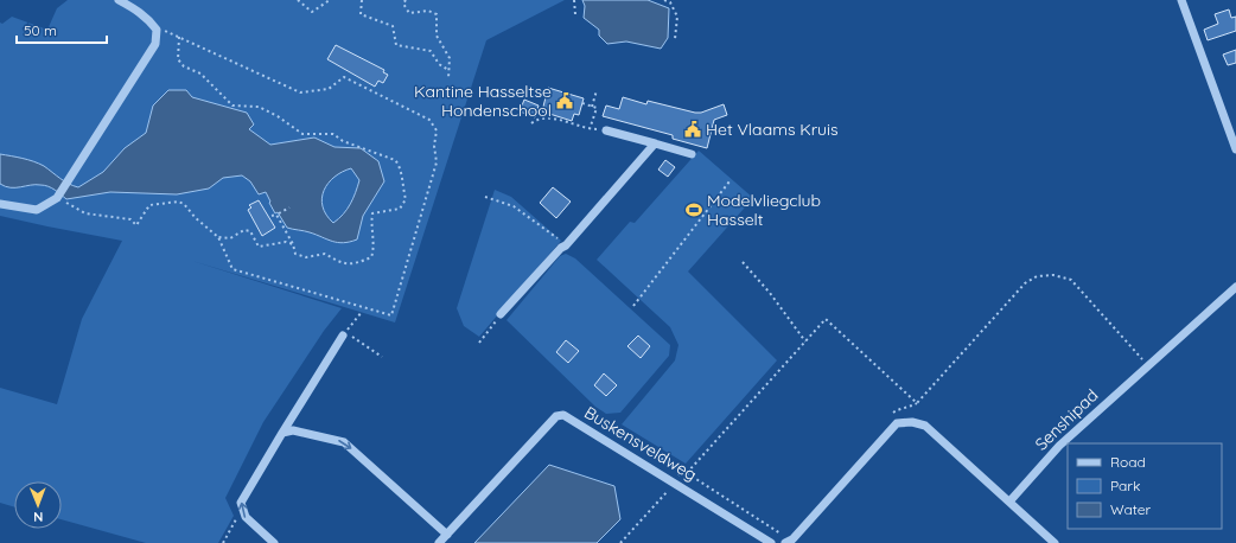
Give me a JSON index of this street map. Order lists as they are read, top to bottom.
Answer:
{
  "streets": {
    "street": ["Senshipad", "Buskensveldweg"]
  },
  "places": {
    "public building": ["Kantine Hasseltse Hondenschool", "Het Vlaams Kruis"],
    "sports": ["Modelvliegclub Hasselt"]
  },
  "legend": ["Road", "Park", "Water"],
  "scale_bar": "50 m",
  "north": "bottom"
}
